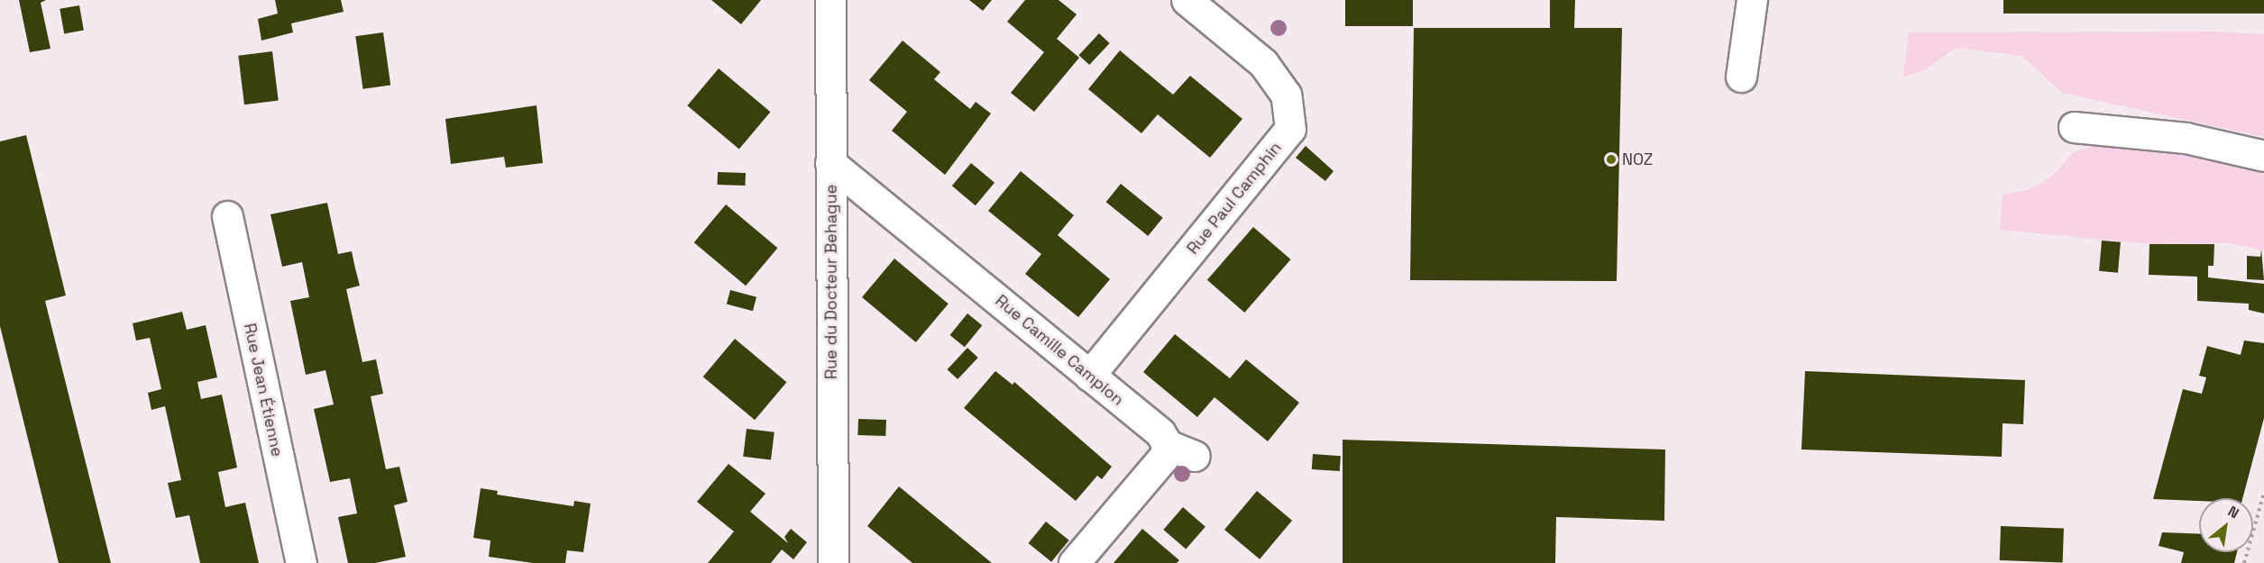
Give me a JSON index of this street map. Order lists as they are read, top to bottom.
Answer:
{
  "streets": {
    "street": [
      "Rue Paul Camphin",
      "Rue du Docteur Behague",
      "Rue Camille Campion",
      "Rue Jean Étienne"
    ]
  },
  "crossings": [
    ["Rue Paul Camphin", "Rue Camille Campion"],
    ["Rue du Docteur Behague", "Rue Camille Campion"]
  ],
  "places": ["NOZ"],
  "north": "top right"
}
